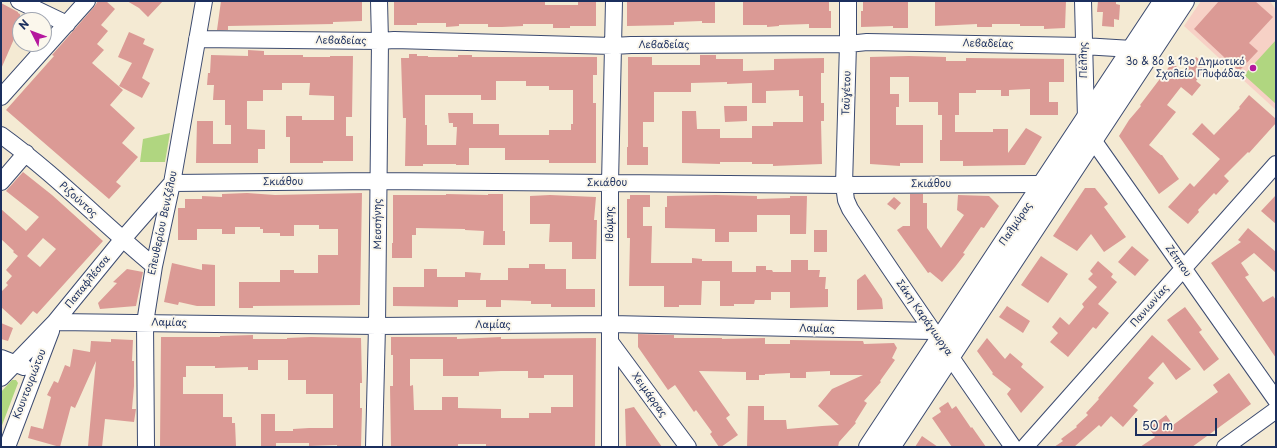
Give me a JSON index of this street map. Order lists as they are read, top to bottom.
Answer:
{
  "streets": {
    "main road": ["Παλμύρας"],
    "street": [
      "Λεβαδείας",
      "Πέλλης",
      "Ταϋγέτου",
      "Σκιάθου",
      "Ριζούντος",
      "Ελευθερίου Βενιζέλου",
      "Μεσσήνης",
      "Ιθώμης",
      "Ζέππου",
      "Παπαφλέσσα",
      "Πανιωνίας",
      "Σάκη Καράγιωργα",
      "Λαμίας",
      "Κουντουριώτου",
      "Χειμάρρας"
    ]
  },
  "crossings": [
    ["Λεβαδείας", "Πέλλης"],
    ["Λεβαδείας", "Ταϋγέτου"],
    ["Λεβαδείας", "Ελευθερίου Βενιζέλου"],
    ["Λεβαδείας", "Μεσσήνης"],
    ["Λεβαδείας", "Ιθώμης"],
    ["Λεβαδείας", "Παλμύρας"],
    ["Πέλλης", "Παλμύρας"],
    ["Πέλλης", "Ζέππου"],
    ["Ταϋγέτου", "Σκιάθου"],
    ["Ταϋγέτου", "Σάκη Καράγιωργα"],
    ["Σκιάθου", "Ελευθερίου Βενιζέλου"],
    ["Σκιάθου", "Μεσσήνης"],
    ["Σκιάθου", "Ιθώμης"],
    ["Σκιάθου", "Παλμύρας"],
    ["Σκιάθου", "Παπαφλέσσα"],
    ["Σκιάθου", "Σάκη Καράγιωργα"],
    ["Ριζούντος", "Ελευθερίου Βενιζέλου"],
    ["Ριζούντος", "Παπαφλέσσα"],
    ["Ελευθερίου Βενιζέλου", "Παπαφλέσσα"],
    ["Ελευθερίου Βενιζέλου", "Λαμίας"],
    ["Μεσσήνης", "Λαμίας"],
    ["Ιθώμης", "Λαμίας"],
    ["Ιθώμης", "Χειμάρρας"],
    ["Παλμύρας", "Ζέππου"],
    ["Παλμύρας", "Σάκη Καράγιωργα"],
    ["Παλμύρας", "Λαμίας"],
    ["Ζέππου", "Πανιωνίας"],
    ["Παπαφλέσσα", "Λαμίας"],
    ["Παπαφλέσσα", "Κουντουριώτου"],
    ["Σάκη Καράγιωργα", "Λαμίας"],
    ["Λαμίας", "Κουντουριώτου"]
  ],
  "places": ["3ο & 8ο & 13ο Δημοτικό Σχολείο Γλυφάδας"],
  "scale_bar": "50 m",
  "north": "top left"
}
